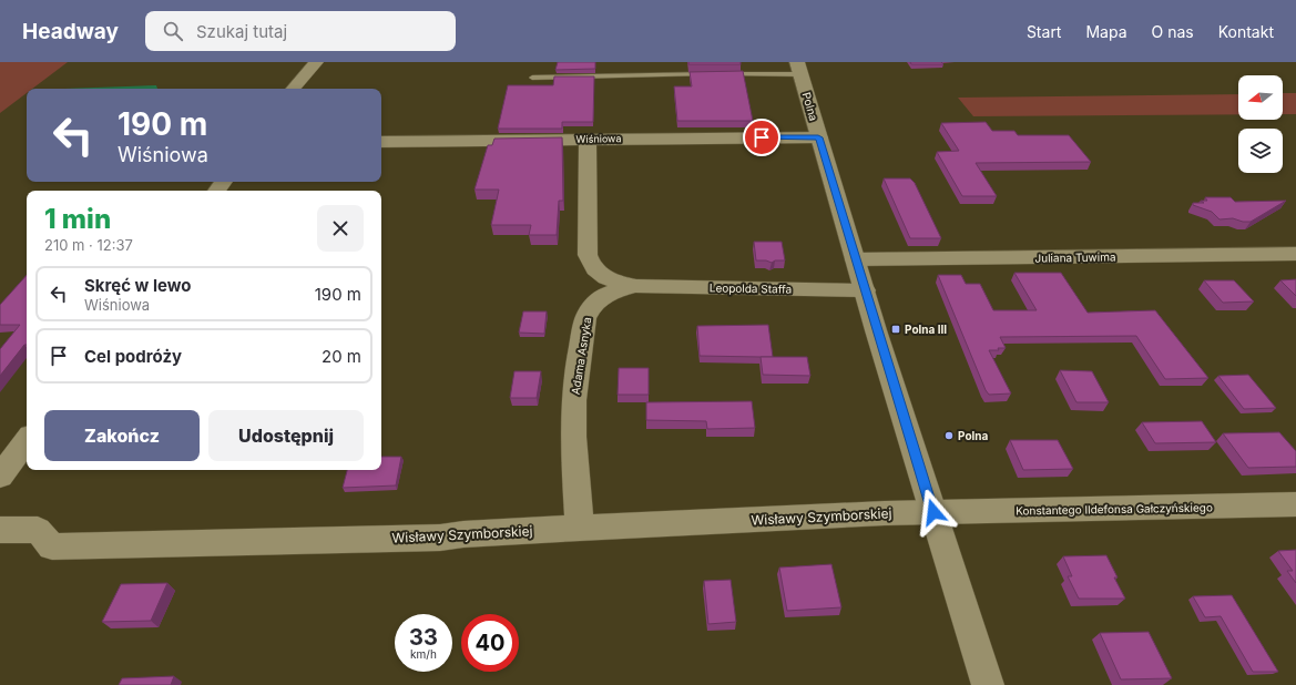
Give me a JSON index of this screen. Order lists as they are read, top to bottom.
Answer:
{
  "streets": {
    "street": [
      "Polna",
      "Wiśniowa",
      "Juliana Tuwima",
      "Leopolda Staffa",
      "Adama Asnyka",
      "Konstantego Ildefonsa Gałczyńskiego",
      "Wisławy Szymborskiej"
    ]
  },
  "crossings": [
    ["Polna", "Wiśniowa"],
    ["Polna", "Juliana Tuwima"],
    ["Polna", "Leopolda Staffa"],
    ["Polna", "Konstantego Ildefonsa Gałczyńskiego"],
    ["Polna", "Wisławy Szymborskiej"],
    ["Leopolda Staffa", "Adama Asnyka"],
    ["Adama Asnyka", "Wisławy Szymborskiej"],
    ["Konstantego Ildefonsa Gałczyńskiego", "Wisławy Szymborskiej"]
  ],
  "places": {
    "transit": ["Polna III"],
    "other": ["Polna"]
  },
  "north": "left",
  "page": {
    "header": "Headway",
    "search": "Szukaj tutaj",
    "nav": [
      "Start",
      "Mapa",
      "O nas",
      "Kontakt"
    ],
    "turn": ["190 m", "Wiśniowa"],
    "heading": ["1 min", "210 m · 12:37"],
    "list": [
      {
        "name": "Skręć w lewo",
        "note": "Wiśniowa",
        "value": "190 m"
      },
      {
        "name": "Cel podróży",
        "value": "20 m"
      }
    ],
    "buttons": ["Zakończ", "Udostępnij"],
    "speed": "33 km/h",
    "limit": "40"
  }
}
